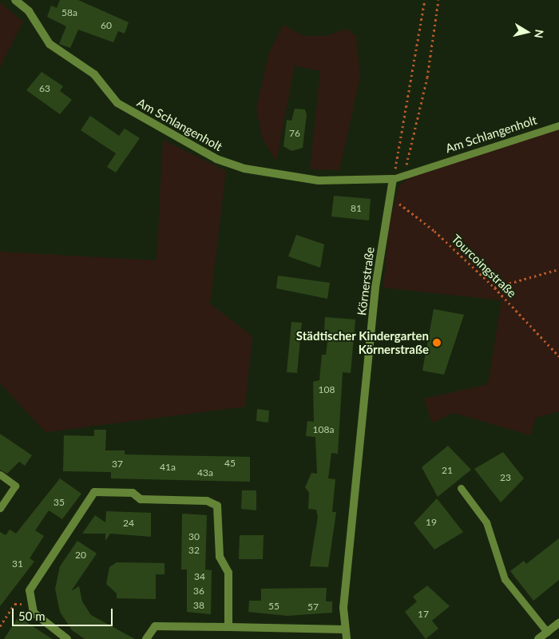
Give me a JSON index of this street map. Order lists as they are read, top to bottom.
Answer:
{
  "streets": {
    "street": ["Am Schlangenholt", "Körnerstraße"],
    "path": ["Tourcoingstraße"]
  },
  "crossings": [
    ["Am Schlangenholt", "Körnerstraße"],
    ["Tourcoingstraße", "Körnerstraße"]
  ],
  "places": ["Städtischer Kindergarten Körnerstraße"],
  "house_numbers": [
    "58a",
    "60",
    "63",
    "76",
    "81",
    "108",
    "108a",
    "45",
    "37",
    "41a",
    "21",
    "43a",
    "23",
    "35",
    "19",
    "24",
    "30",
    "32",
    "20",
    "31",
    "34",
    "36",
    "38",
    "55",
    "57",
    "17"
  ],
  "scale_bar": "50 m",
  "north": "right"
}
